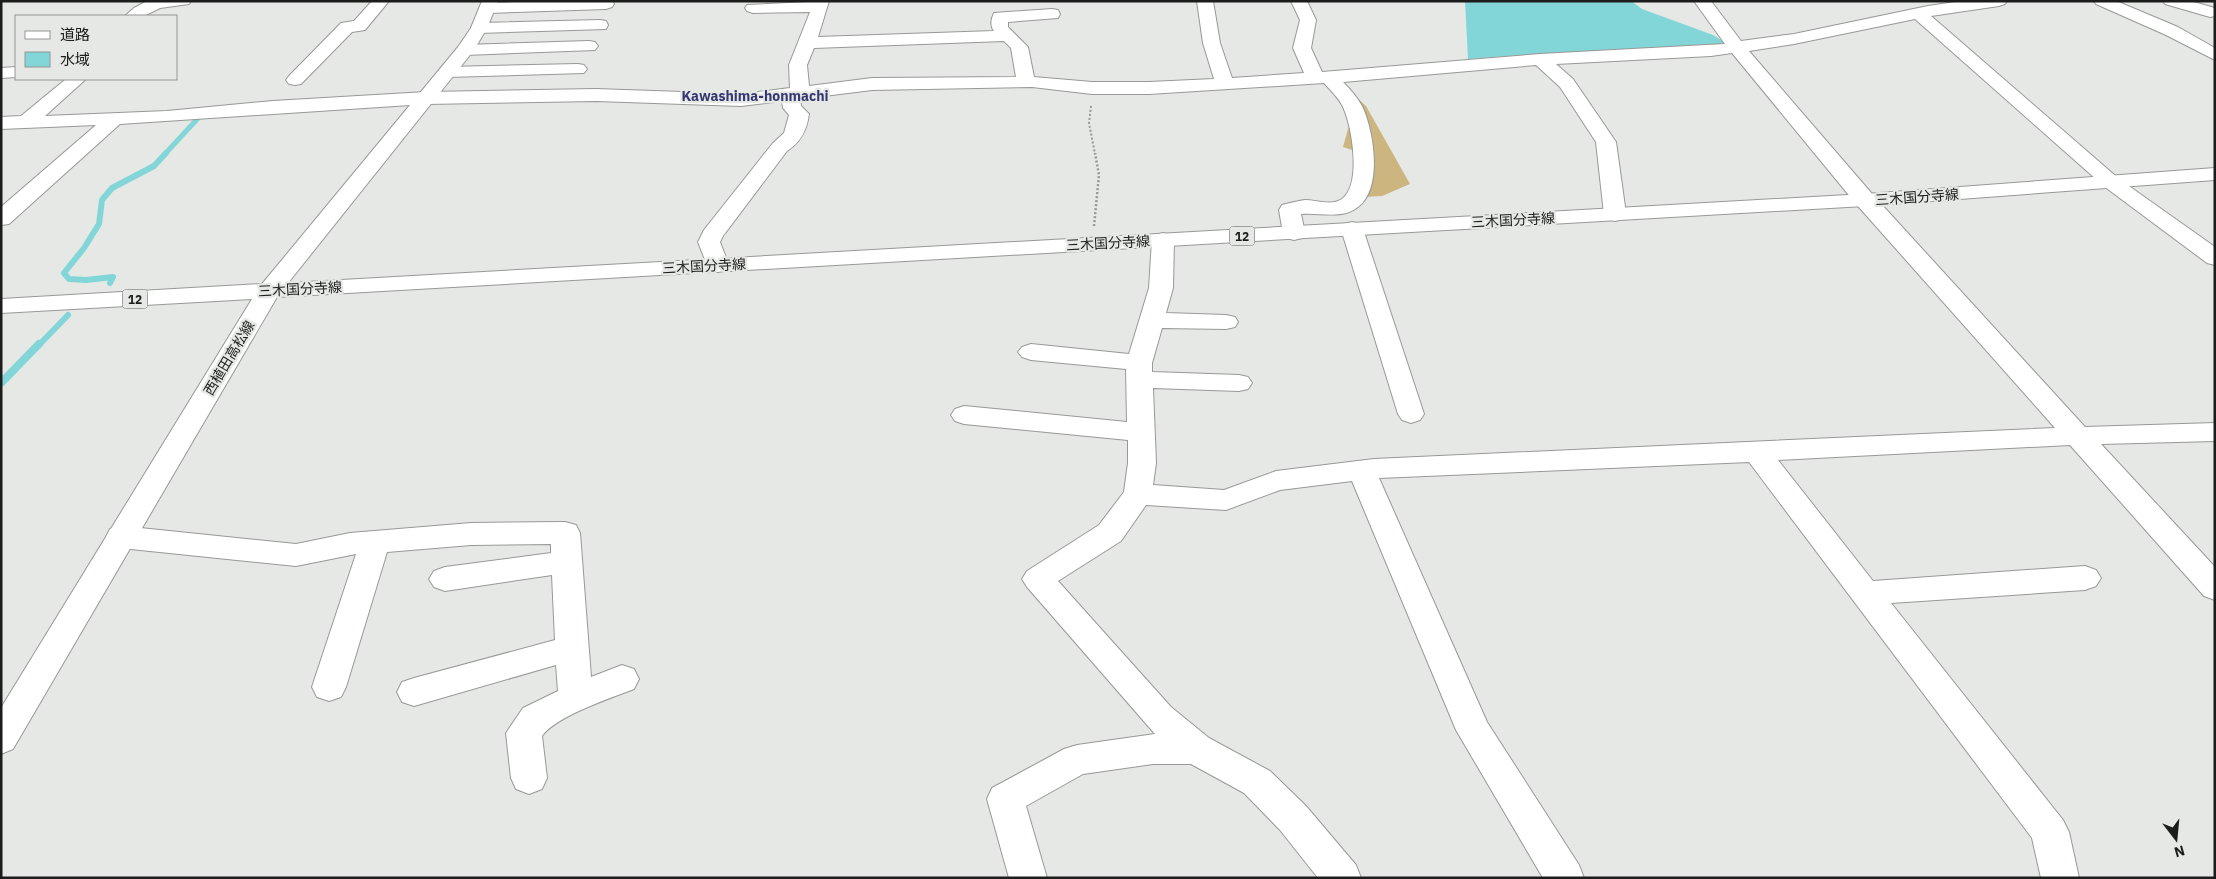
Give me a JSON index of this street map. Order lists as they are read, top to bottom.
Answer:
{
  "streets": {
    "street": ["三木国分寺線", "12", "西植田高松線"]
  },
  "crossings": [
    ["三木国分寺線", "西植田高松線"]
  ],
  "districts": ["Kawashima-honmachi"],
  "legend": ["道路", "水域"],
  "north": "bottom"
}
